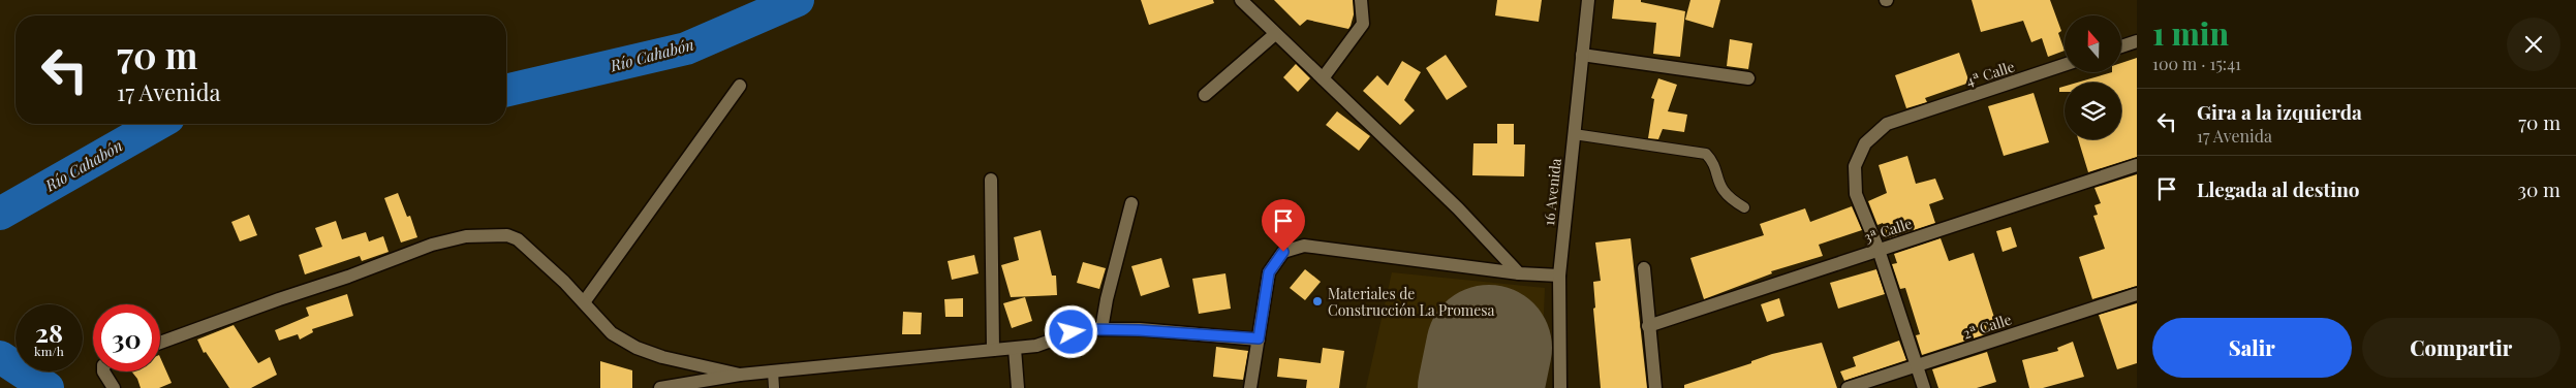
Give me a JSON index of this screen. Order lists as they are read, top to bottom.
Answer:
{
  "streets": {
    "street": [
      "4ª Calle",
      "16 Avenida",
      "3ª Calle",
      "2ª Calle"
    ]
  },
  "crossings": [
    ["4ª Calle", "3ª Calle"],
    ["4ª Calle", "2ª Calle"]
  ],
  "water": ["Río Cahabón"],
  "places": ["Materiales de Construcción La Promesa"],
  "north": "top",
  "page": {
    "heading": ["1 min", "100 m · 15:41"],
    "turn": ["70 m", "17 Avenida"],
    "list": [
      {
        "name": "Gira a la izquierda",
        "note": "17 Avenida",
        "value": "70 m"
      },
      {
        "name": "Llegada al destino",
        "value": "30 m"
      }
    ],
    "speed": "28 km/h",
    "limit": "30",
    "buttons": ["Salir", "Compartir"]
  }
}
